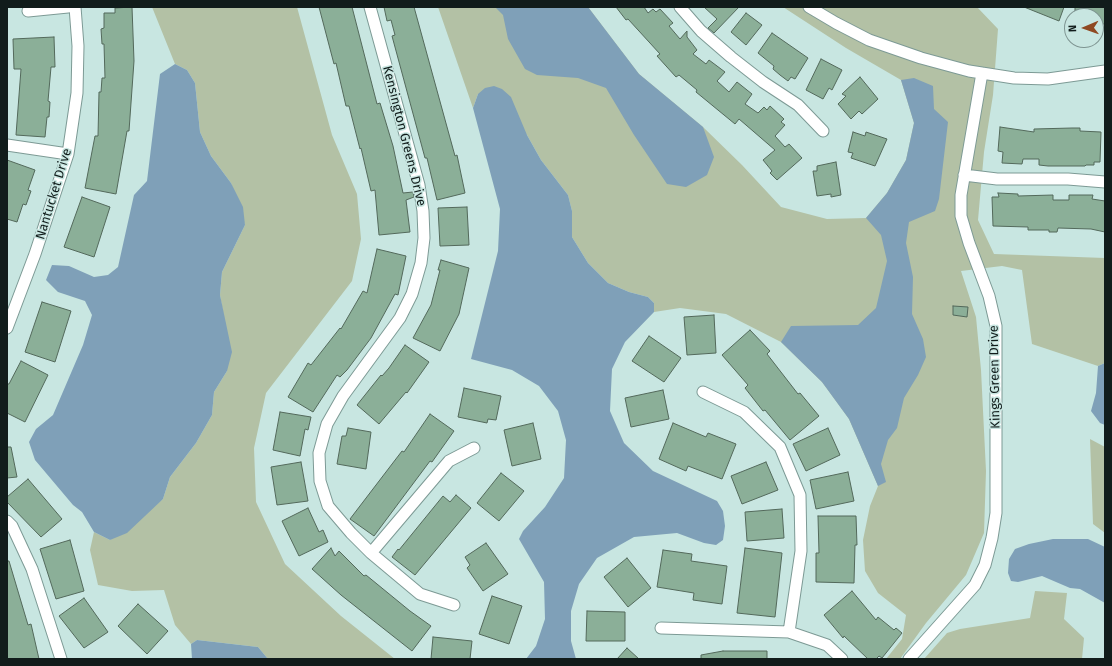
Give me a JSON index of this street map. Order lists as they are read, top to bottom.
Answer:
{
  "streets": {
    "street": ["Kensington Greens Drive", "Nantucket Drive", "Kings Green Drive"]
  },
  "north": "left"
}
